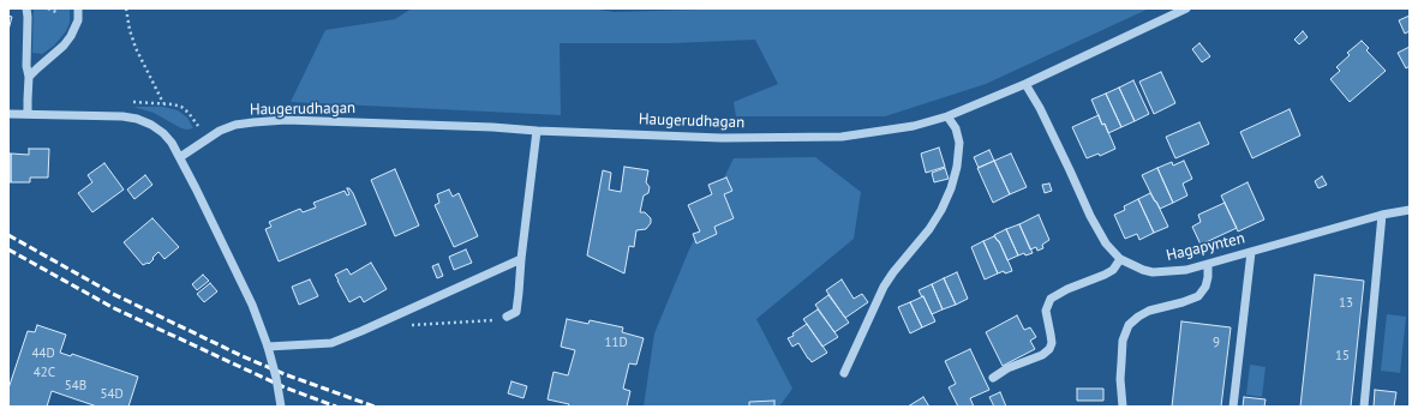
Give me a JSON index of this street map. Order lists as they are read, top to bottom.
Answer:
{
  "streets": {
    "street": ["Haugerudhagan", "Hagapynten"]
  },
  "crossings": [
    ["Haugerudhagan", "Hagapynten"]
  ],
  "house_numbers": [
    "13",
    "11D",
    "9",
    "44D",
    "15",
    "42C",
    "54B",
    "54D"
  ]
}
